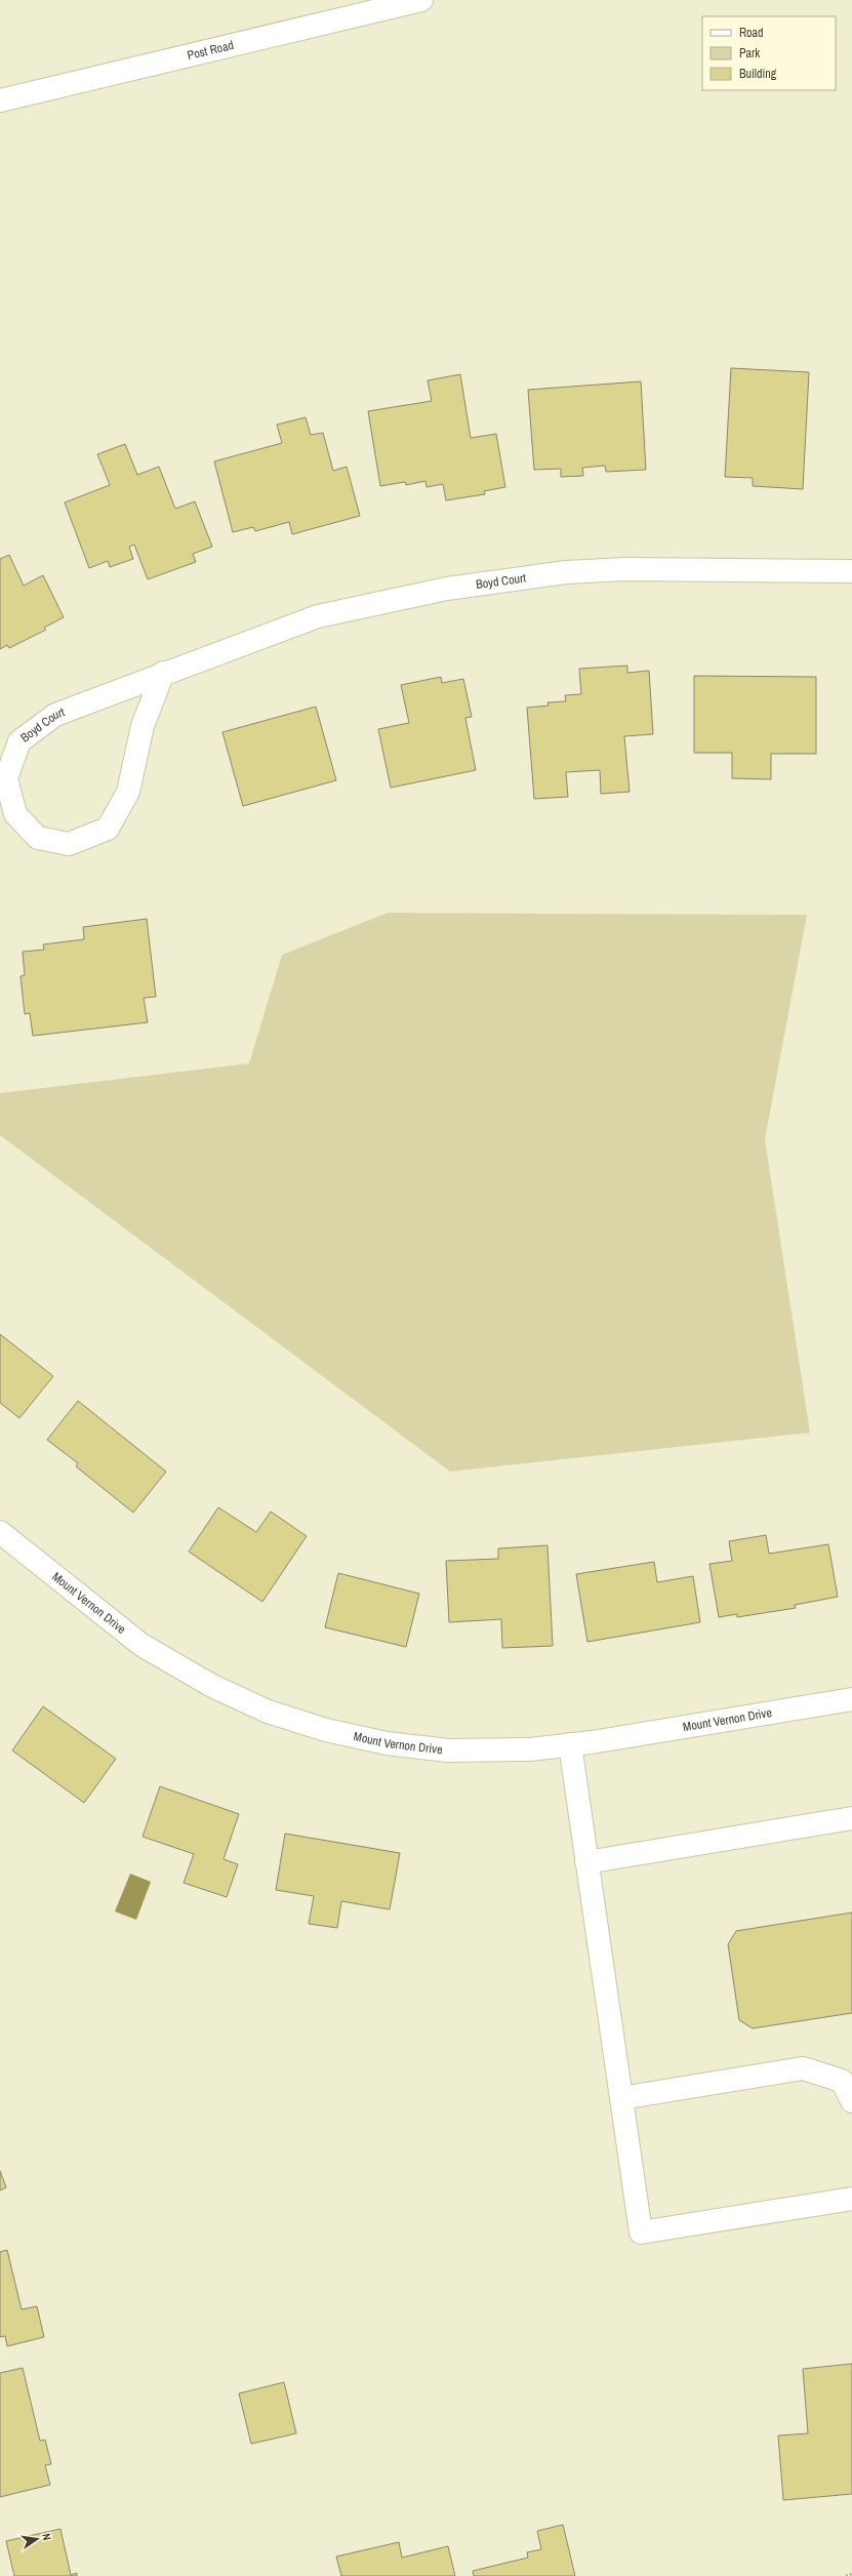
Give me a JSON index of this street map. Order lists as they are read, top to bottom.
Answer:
{
  "streets": {
    "street": ["Post Road", "Boyd Court", "Mount Vernon Drive"]
  },
  "legend": ["Road", "Park", "Building"],
  "north": "right"
}
